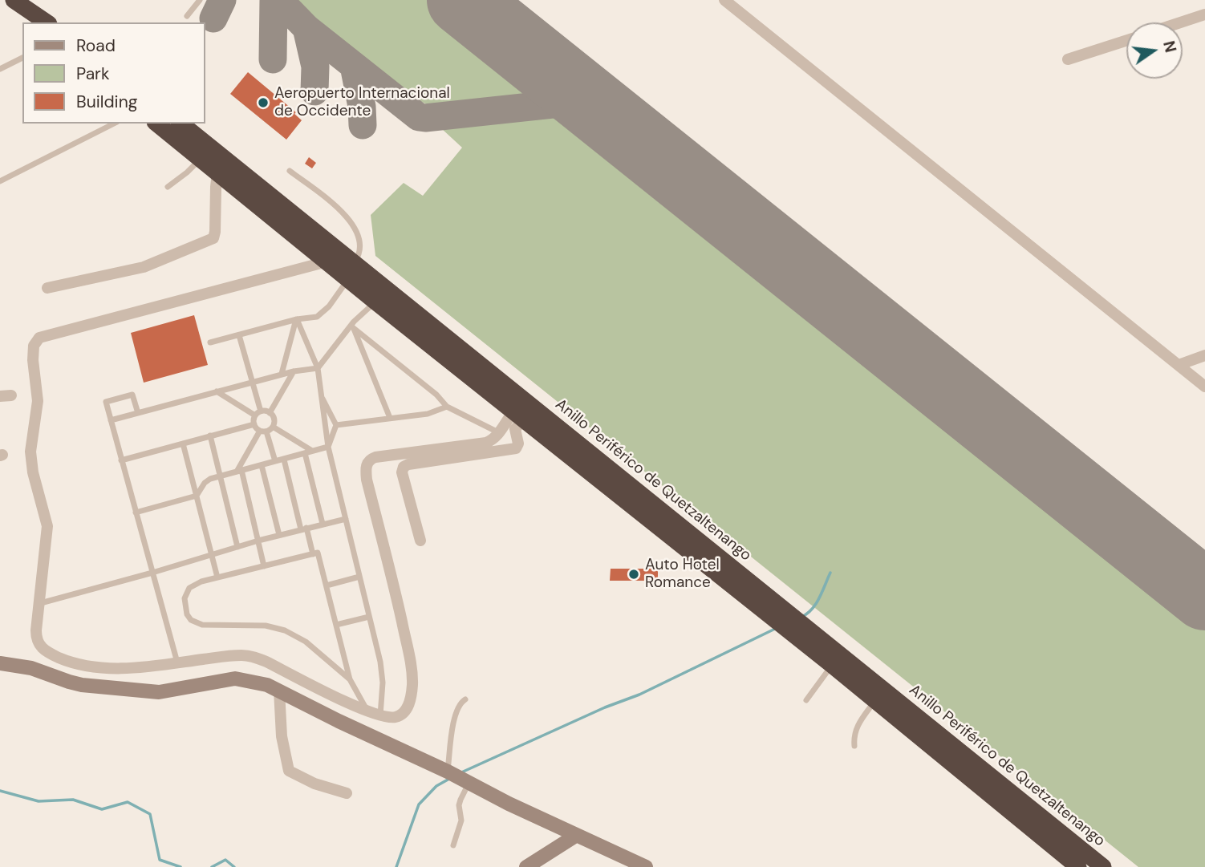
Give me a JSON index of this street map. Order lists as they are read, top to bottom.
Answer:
{
  "streets": {
    "highway": ["Anillo Periférico de Quetzaltenango"]
  },
  "places": ["Aeropuerto Internacional de Occidente", "Auto Hotel Romance"],
  "legend": ["Road", "Park", "Building"],
  "north": "right"
}
